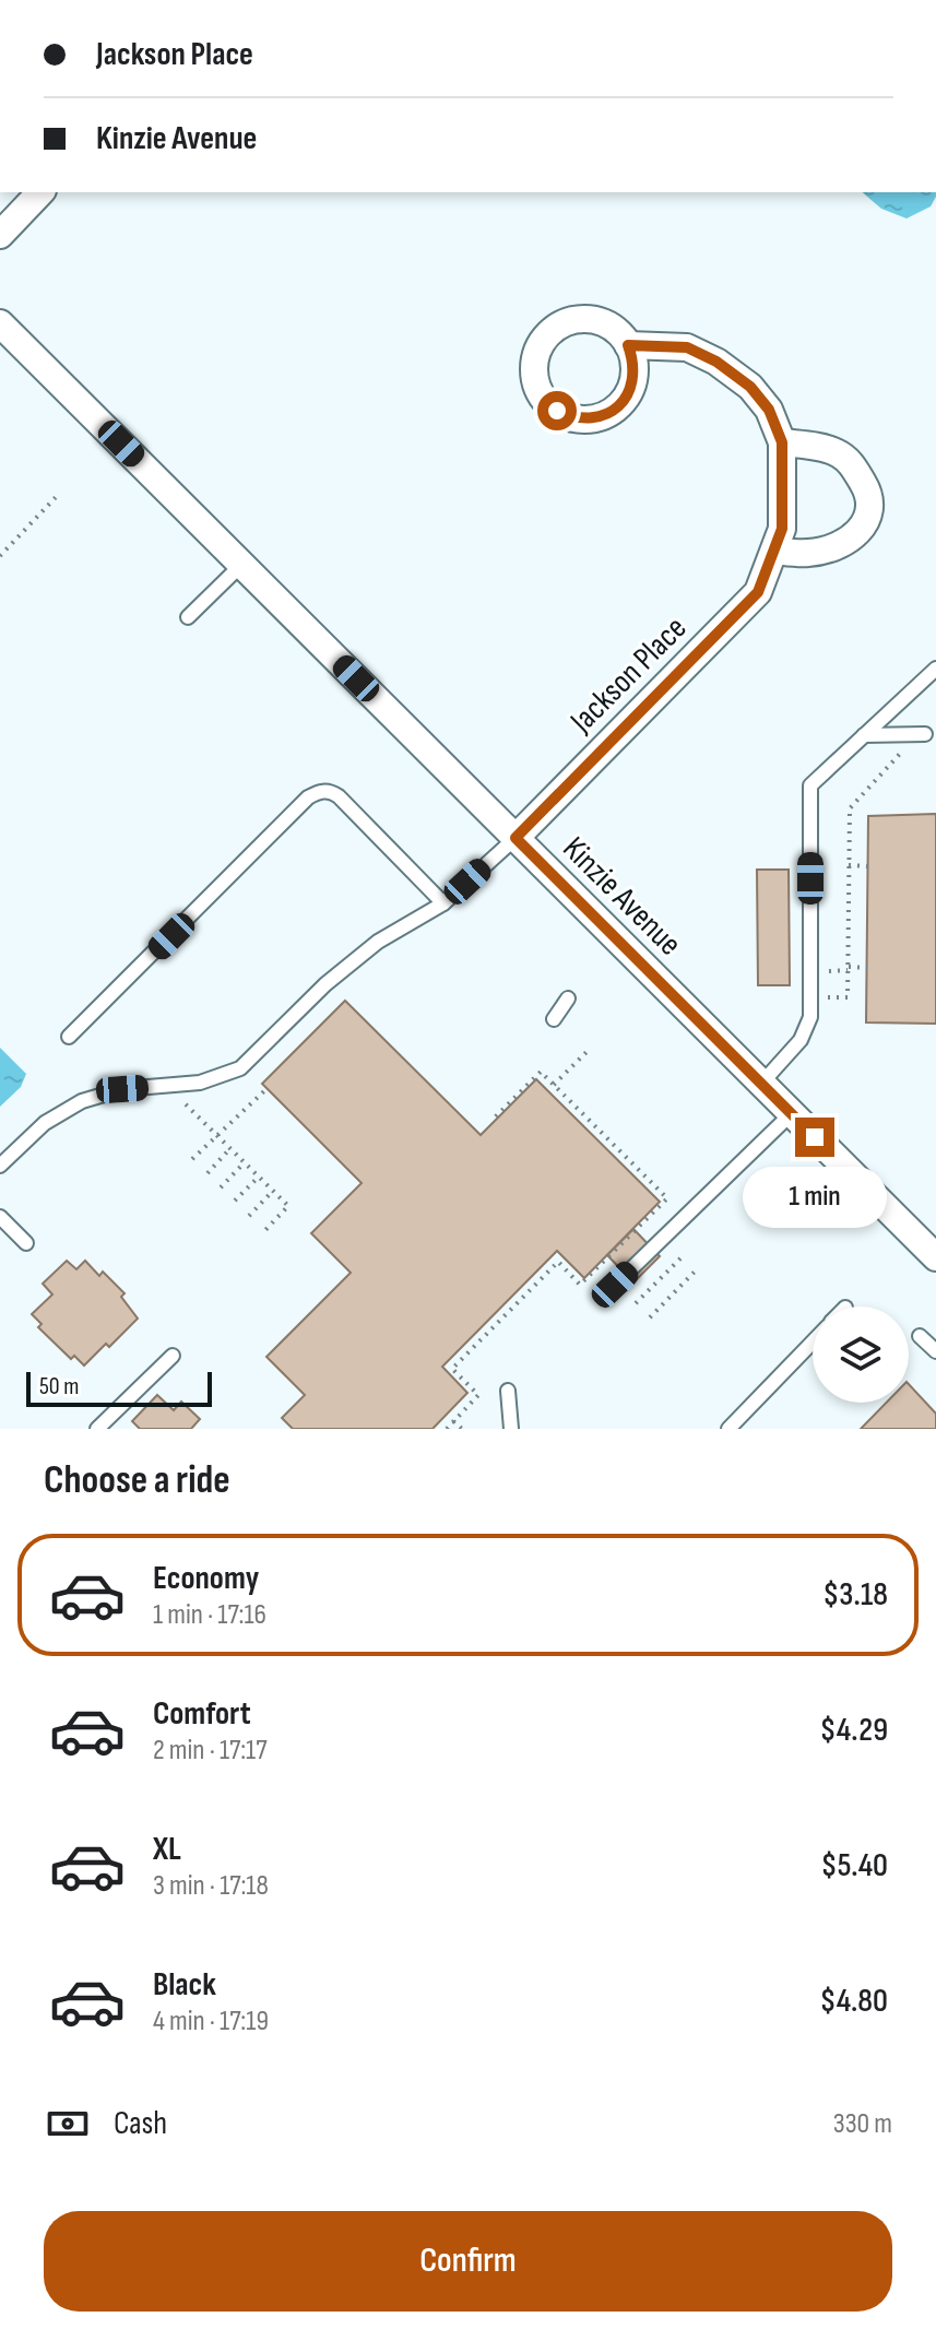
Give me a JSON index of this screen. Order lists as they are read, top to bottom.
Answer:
{
  "streets": {
    "street": ["Jackson Place", "Kinzie Avenue"]
  },
  "crossings": [
    ["Jackson Place", "Kinzie Avenue"]
  ],
  "scale_bar": "50 m",
  "page": {
    "banner": ["Jackson Place", "Kinzie Avenue"],
    "bubble": "1 min",
    "scale": "50 m",
    "heading": "Choose a ride",
    "list": [
      {
        "name": "Economy",
        "note": "1 min · 17:16",
        "value": "$3.18"
      },
      {
        "name": "Comfort",
        "note": "2 min · 17:17",
        "value": "$4.29"
      },
      {
        "name": "XL",
        "note": "3 min · 17:18",
        "value": "$5.40"
      },
      {
        "name": "Black",
        "note": "4 min · 17:19",
        "value": "$4.80"
      }
    ],
    "pay": ["Cash", "330 m"],
    "buttons": "Confirm"
  }
}
